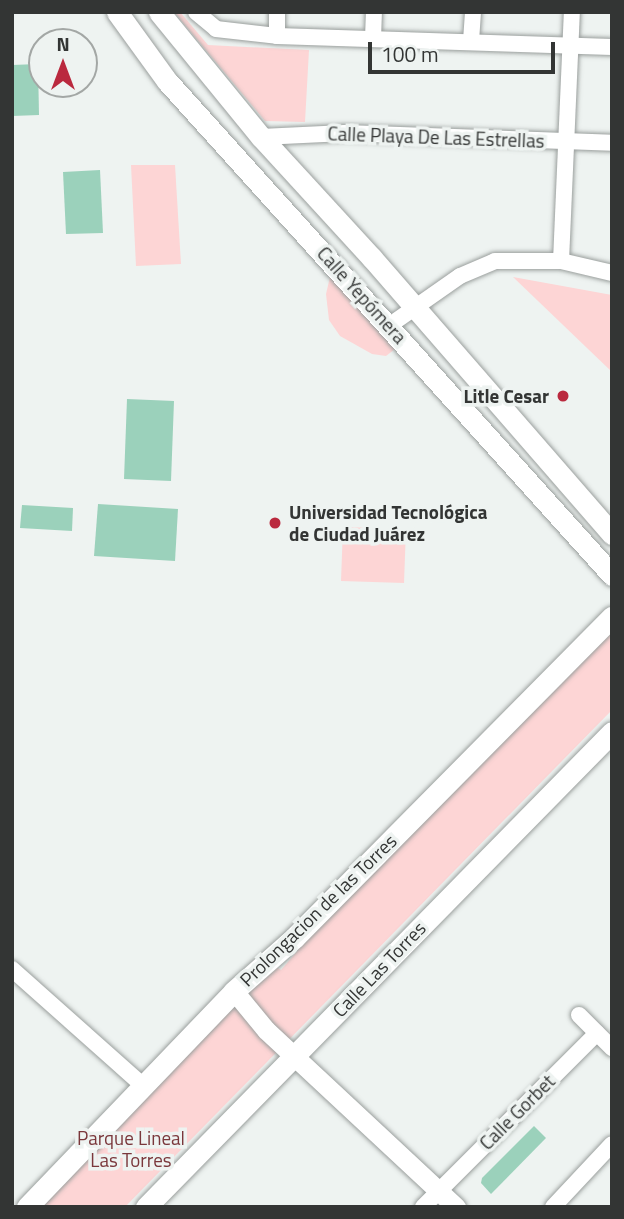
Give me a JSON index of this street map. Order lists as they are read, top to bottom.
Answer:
{
  "streets": {
    "main road": ["Calle Yepómera", "Prolongacion de las Torres", "Calle Las Torres"],
    "street": ["Calle Playa De Las Estrellas", "Calle Gorbet"]
  },
  "crossings": [
    ["Calle Playa De Las Estrellas", "Calle Yepómera"]
  ],
  "parks": ["Parque Lineal Las Torres"],
  "places": ["Litle Cesar", "Universidad Tecnológica de Ciudad Juárez"],
  "scale_bar": "100 m",
  "north": "top"
}
